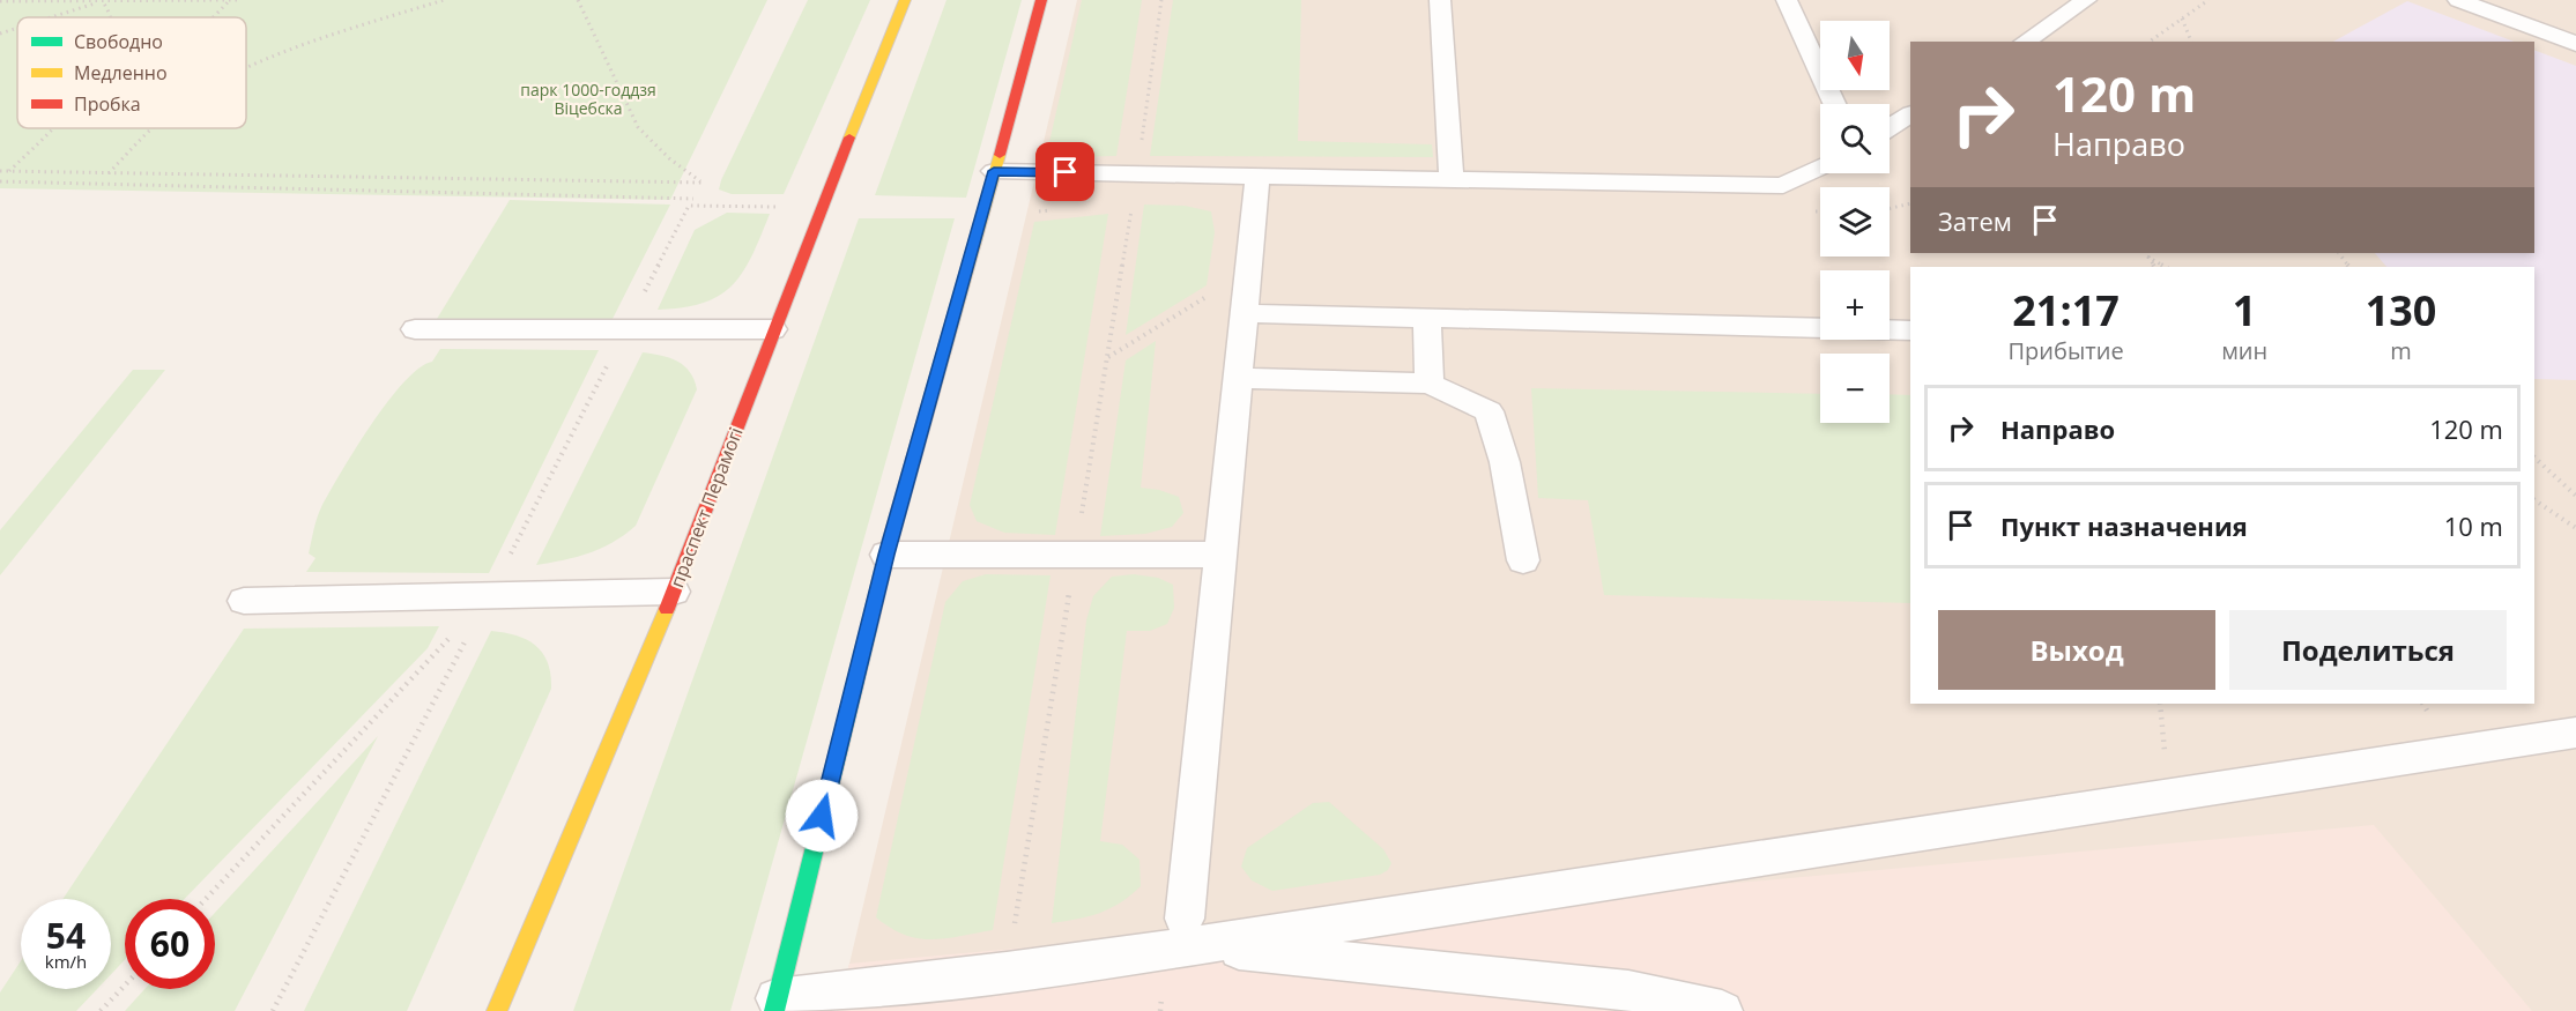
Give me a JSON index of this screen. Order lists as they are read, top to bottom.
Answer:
{
  "streets": {
    "main road": ["праспект Перамогі"]
  },
  "parks": ["парк 1000-годдзя Віцебска"],
  "legend": ["Свободно", "Медленно", "Пробка"],
  "north": "bottom",
  "page": {
    "map_buttons": ["+", "−"],
    "turn": ["120 m", "Направо"],
    "then": "Затем",
    "eta": [
      "21:17",
      "Прибытие",
      "1",
      "мин",
      "130",
      "m"
    ],
    "list": [
      {
        "name": "Направо",
        "value": "120 m"
      },
      {
        "name": "Пункт назначения",
        "value": "10 m"
      }
    ],
    "buttons": ["Выход", "Поделиться"],
    "speed": "54 km/h",
    "limit": "60"
  }
}
